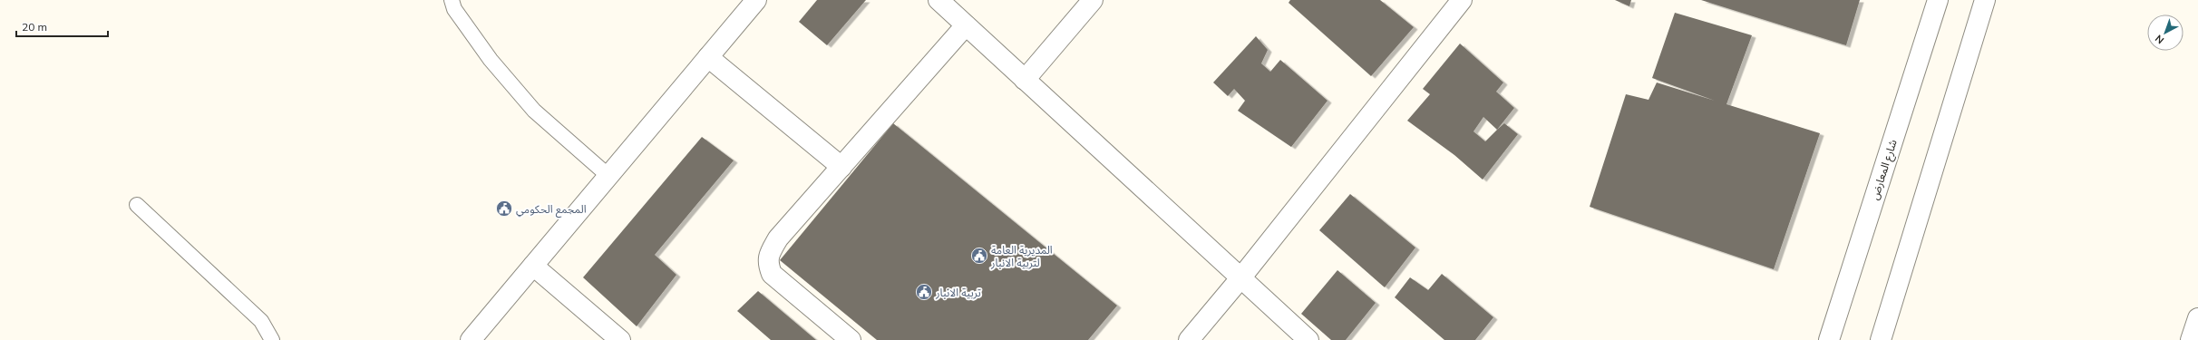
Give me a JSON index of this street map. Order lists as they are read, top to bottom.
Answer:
{
  "streets": {
    "street": ["شارع المعارض"]
  },
  "places": {
    "public building": ["المجمع الحكومي", "المديرية العامة لتربية الانبار", "تربية الانبار"]
  },
  "scale_bar": "20 m",
  "north": "bottom left"
}
